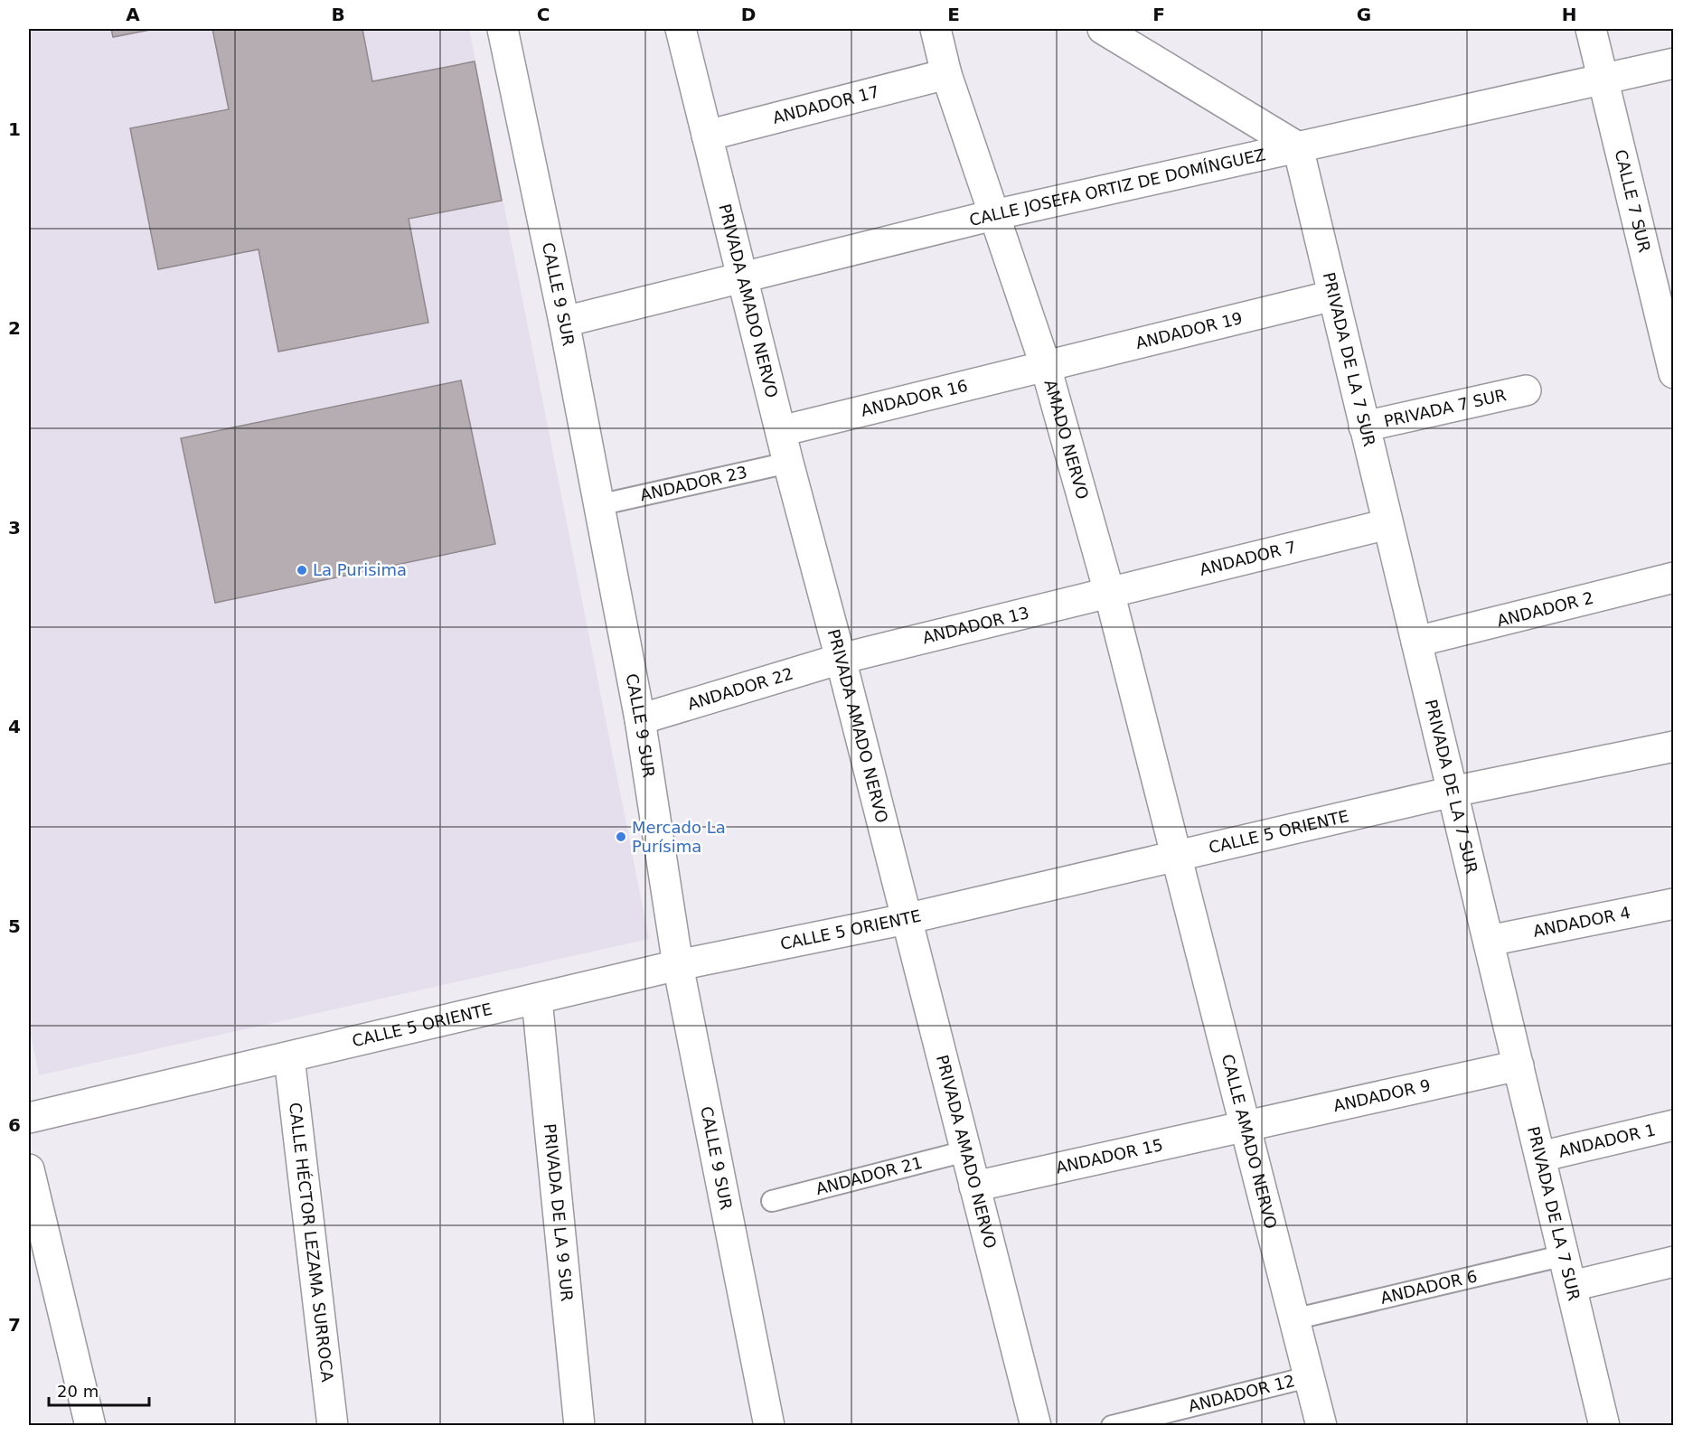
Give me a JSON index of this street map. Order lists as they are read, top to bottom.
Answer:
{
  "streets": {
    "street": [
      "ANDADOR 17",
      "CALLE JOSEFA ORTIZ DE DOMÍNGUEZ",
      "CALLE 7 SUR",
      "CALLE 9 SUR",
      "PRIVADA AMADO NERVO",
      "ANDADOR 19",
      "PRIVADA DE LA 7 SUR",
      "ANDADOR 16",
      "PRIVADA 7 SUR",
      "AMADO NERVO",
      "ANDADOR 7",
      "ANDADOR 2",
      "ANDADOR 13",
      "ANDADOR 22",
      "CALLE 5 ORIENTE",
      "ANDADOR 4",
      "ANDADOR 9",
      "ANDADOR 1",
      "CALLE AMADO NERVO",
      "ANDADOR 15",
      "PRIVADA DE LA 9 SUR",
      "CALLE HÉCTOR LEZAMA SURROCA"
    ],
    "lane": [
      "ANDADOR 23",
      "ANDADOR 21",
      "ANDADOR 6",
      "ANDADOR 12"
    ]
  },
  "crossings": [
    ["ANDADOR 17", "PRIVADA AMADO NERVO"],
    ["ANDADOR 17", "AMADO NERVO"],
    ["CALLE JOSEFA ORTIZ DE DOMÍNGUEZ", "CALLE 7 SUR"],
    ["CALLE JOSEFA ORTIZ DE DOMÍNGUEZ", "CALLE 9 SUR"],
    ["CALLE JOSEFA ORTIZ DE DOMÍNGUEZ", "PRIVADA AMADO NERVO"],
    ["CALLE JOSEFA ORTIZ DE DOMÍNGUEZ", "PRIVADA DE LA 7 SUR"],
    ["CALLE JOSEFA ORTIZ DE DOMÍNGUEZ", "AMADO NERVO"],
    ["CALLE 9 SUR", "ANDADOR 23"],
    ["CALLE 9 SUR", "ANDADOR 22"],
    ["CALLE 9 SUR", "CALLE 5 ORIENTE"],
    ["PRIVADA AMADO NERVO", "ANDADOR 16"],
    ["PRIVADA AMADO NERVO", "ANDADOR 23"],
    ["PRIVADA AMADO NERVO", "ANDADOR 13"],
    ["PRIVADA AMADO NERVO", "ANDADOR 22"],
    ["PRIVADA AMADO NERVO", "CALLE 5 ORIENTE"],
    ["PRIVADA AMADO NERVO", "ANDADOR 15"],
    ["PRIVADA AMADO NERVO", "ANDADOR 21"],
    ["ANDADOR 19", "PRIVADA DE LA 7 SUR"],
    ["ANDADOR 19", "ANDADOR 16"],
    ["ANDADOR 19", "AMADO NERVO"],
    ["PRIVADA DE LA 7 SUR", "PRIVADA 7 SUR"],
    ["PRIVADA DE LA 7 SUR", "ANDADOR 7"],
    ["PRIVADA DE LA 7 SUR", "ANDADOR 2"],
    ["PRIVADA DE LA 7 SUR", "CALLE 5 ORIENTE"],
    ["PRIVADA DE LA 7 SUR", "ANDADOR 4"],
    ["PRIVADA DE LA 7 SUR", "ANDADOR 9"],
    ["PRIVADA DE LA 7 SUR", "ANDADOR 1"],
    ["PRIVADA DE LA 7 SUR", "ANDADOR 6"],
    ["ANDADOR 16", "AMADO NERVO"],
    ["AMADO NERVO", "ANDADOR 7"],
    ["AMADO NERVO", "ANDADOR 13"],
    ["AMADO NERVO", "CALLE 5 ORIENTE"],
    ["AMADO NERVO", "CALLE AMADO NERVO"],
    ["ANDADOR 7", "ANDADOR 13"],
    ["ANDADOR 13", "ANDADOR 22"],
    ["CALLE 5 ORIENTE", "CALLE AMADO NERVO"],
    ["CALLE 5 ORIENTE", "PRIVADA DE LA 9 SUR"],
    ["CALLE 5 ORIENTE", "CALLE HÉCTOR LEZAMA SURROCA"],
    ["ANDADOR 9", "CALLE AMADO NERVO"],
    ["ANDADOR 9", "ANDADOR 15"],
    ["CALLE AMADO NERVO", "ANDADOR 15"],
    ["CALLE AMADO NERVO", "ANDADOR 6"],
    ["CALLE AMADO NERVO", "ANDADOR 12"]
  ],
  "places": ["La Purisima", "Mercado La Purísima"],
  "scale_bar": "20 m",
  "grid": {
    "columns": [
      "A",
      "B",
      "C",
      "D",
      "E",
      "F",
      "G",
      "H"
    ],
    "rows": [
      "1",
      "2",
      "3",
      "4",
      "5",
      "6",
      "7"
    ]
  }
}
